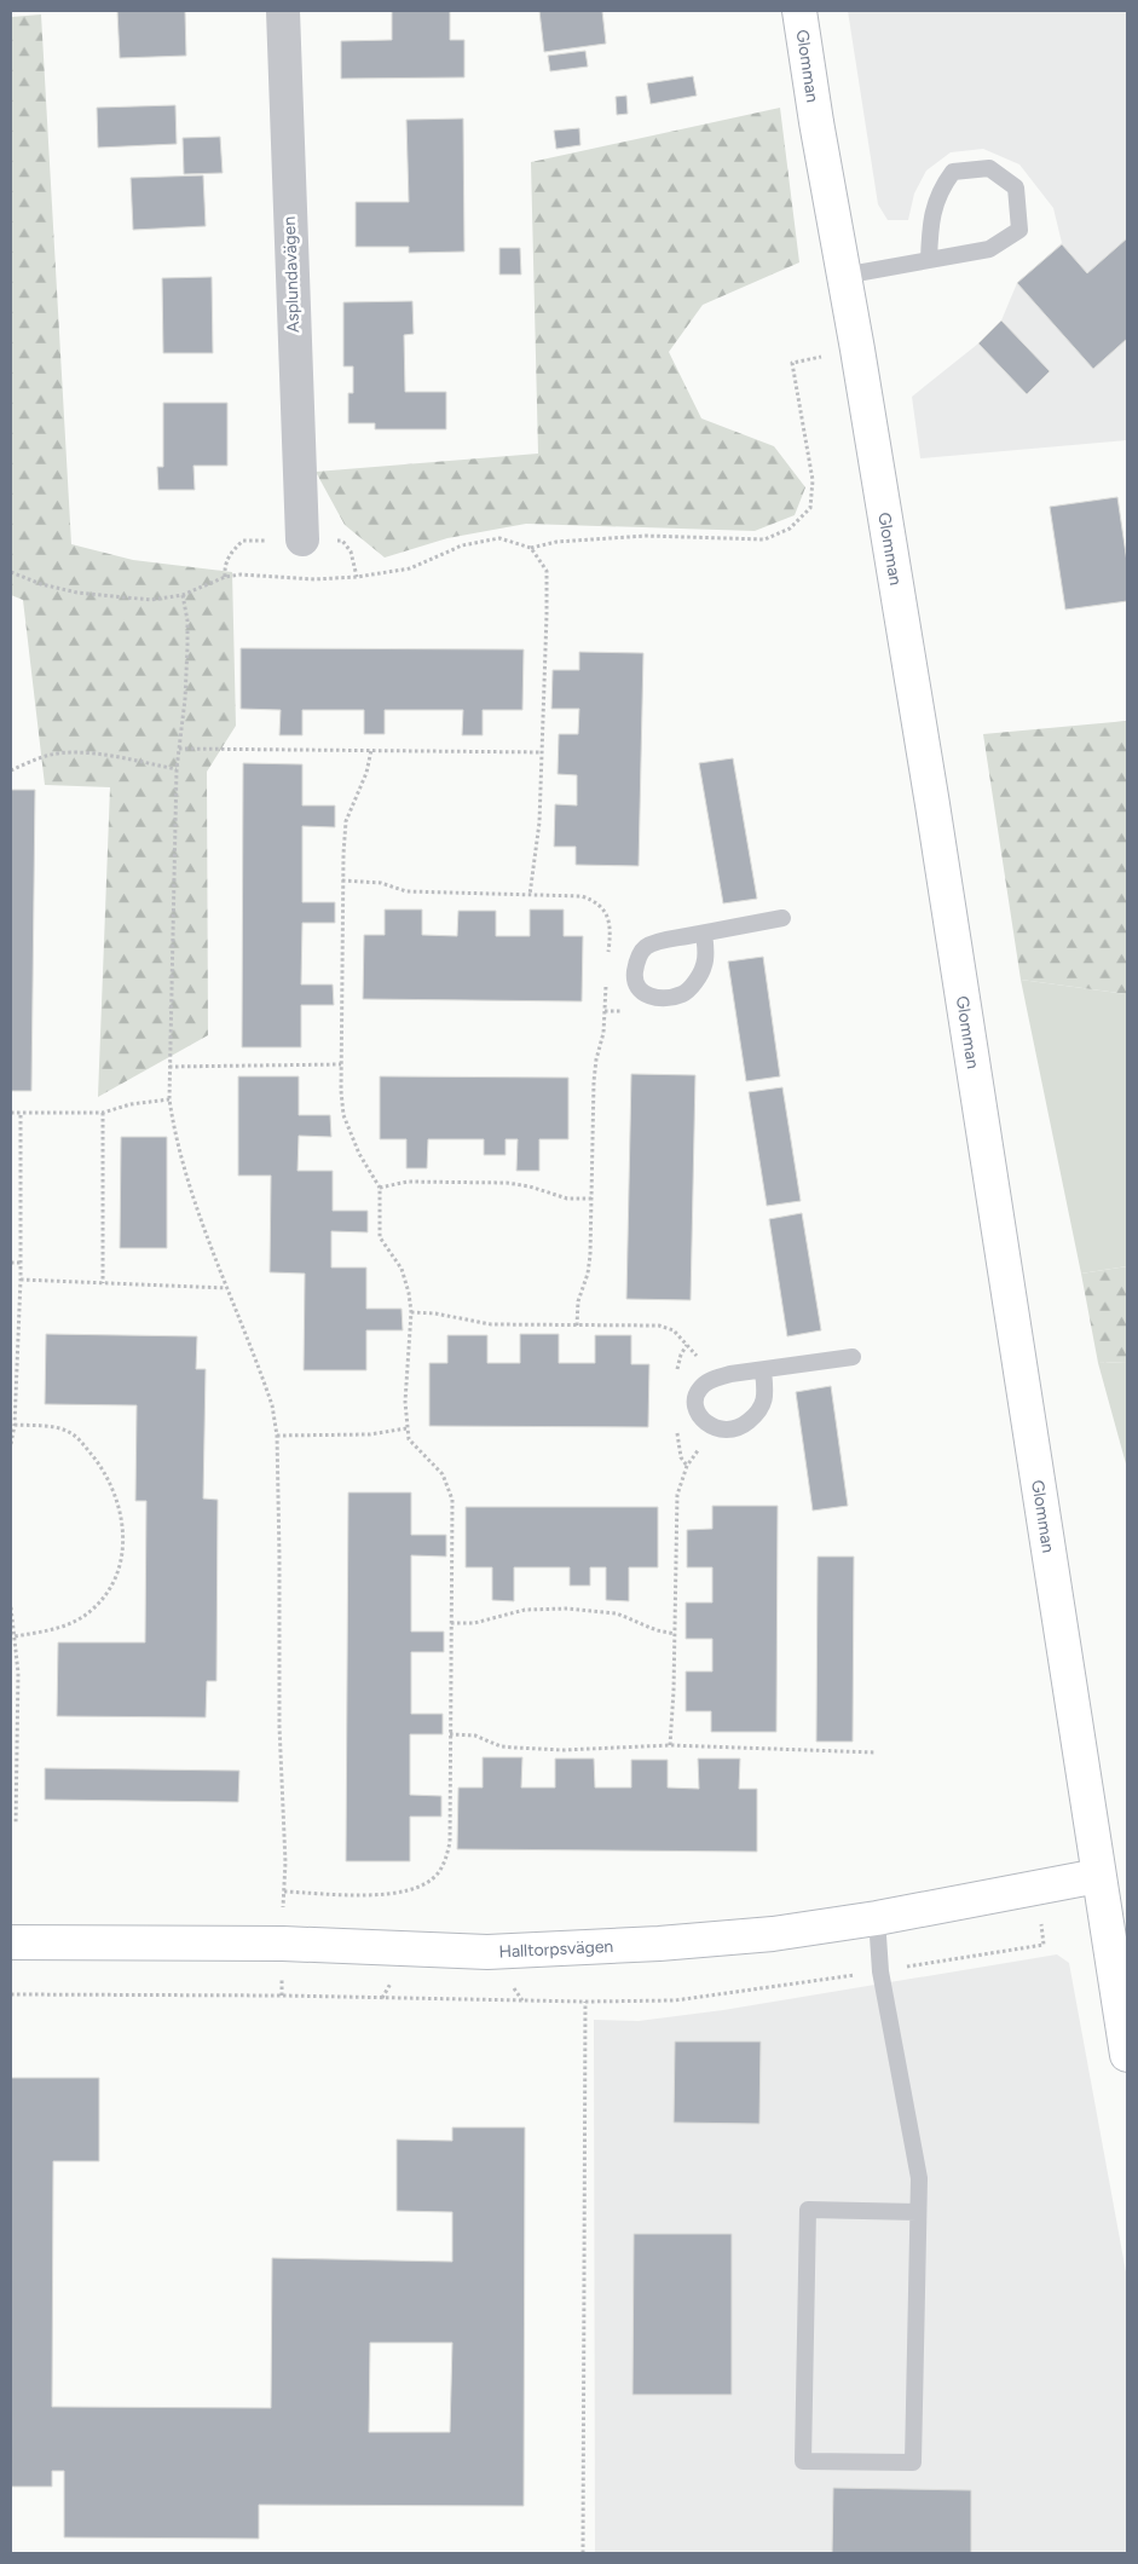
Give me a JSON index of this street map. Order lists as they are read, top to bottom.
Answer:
{
  "streets": {
    "street": ["Glomman", "Asplundavägen", "Halltorpsvägen"]
  },
  "crossings": [
    ["Glomman", "Halltorpsvägen"]
  ]
}
